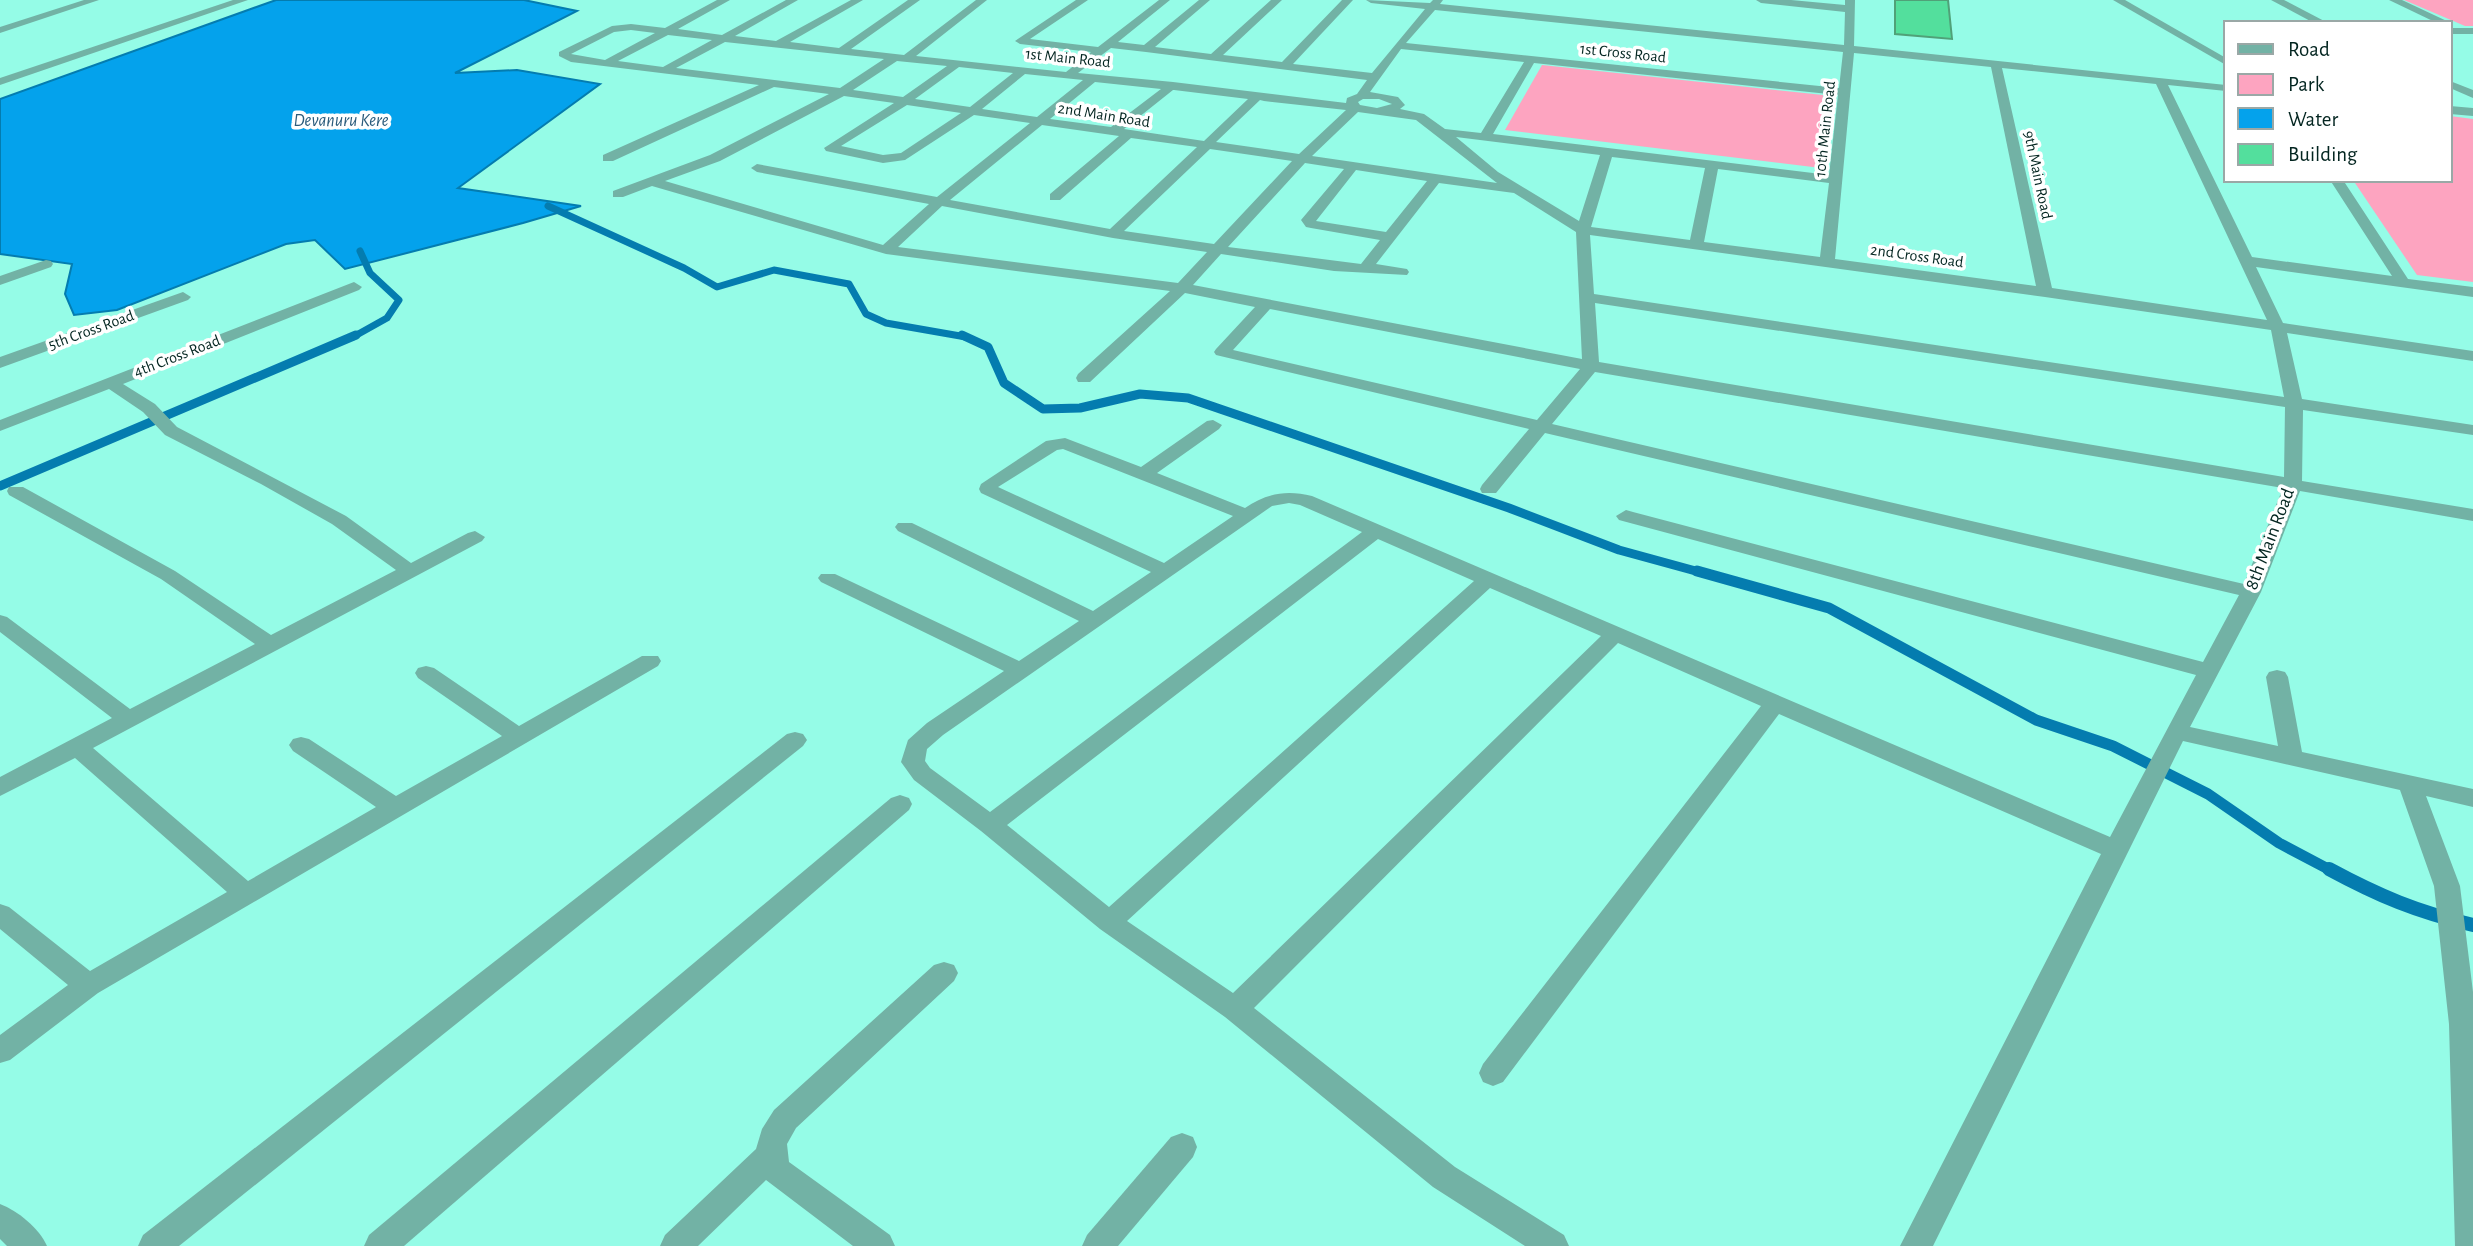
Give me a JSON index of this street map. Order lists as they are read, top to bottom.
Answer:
{
  "streets": {
    "street": [
      "1st Cross Road",
      "1st Main Road",
      "2nd Main Road",
      "10th Main Road",
      "9th Main Road",
      "2nd Cross Road",
      "5th Cross Road",
      "4th Cross Road",
      "8th Main Road"
    ]
  },
  "crossings": [
    ["1st Cross Road", "10th Main Road"],
    ["1st Main Road", "2nd Main Road"],
    ["1st Main Road", "2nd Cross Road"],
    ["2nd Main Road", "2nd Cross Road"],
    ["10th Main Road", "2nd Cross Road"],
    ["9th Main Road", "2nd Cross Road"],
    ["2nd Cross Road", "8th Main Road"]
  ],
  "water": ["Devanuru Kere"],
  "legend": [
    "Road",
    "Park",
    "Water",
    "Building"
  ]
}
